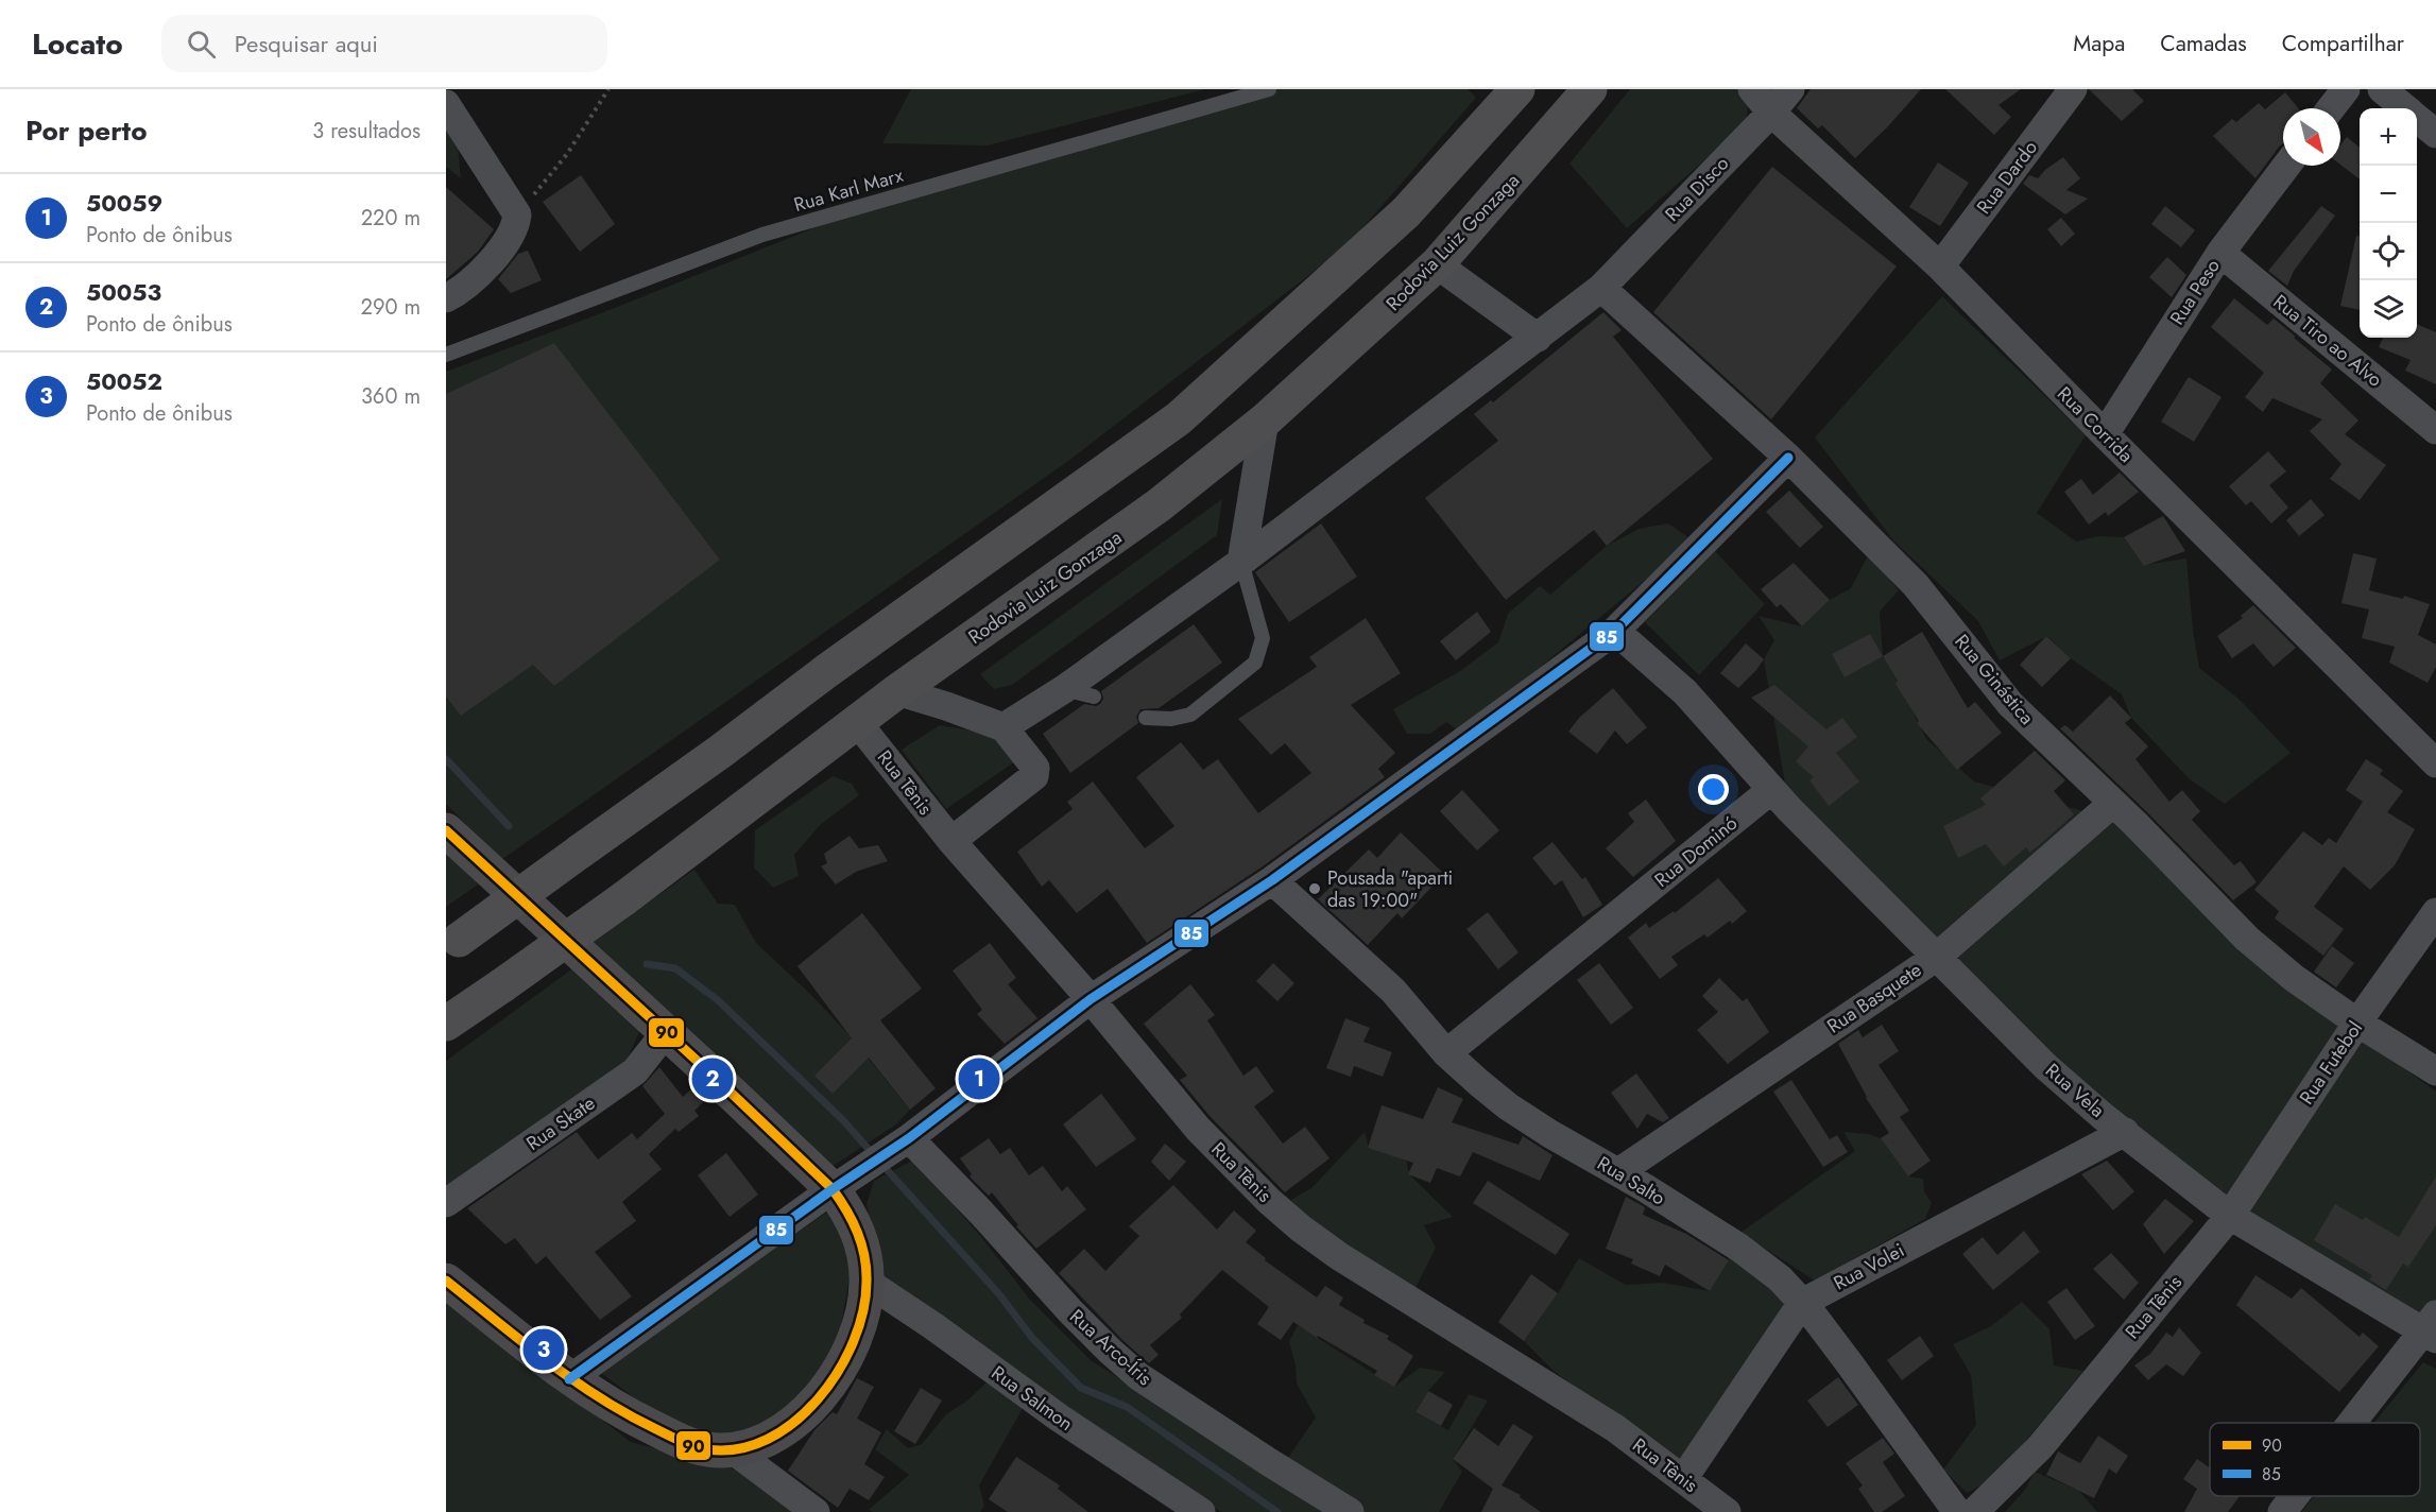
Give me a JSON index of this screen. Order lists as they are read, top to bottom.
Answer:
{
  "streets": {
    "highway": ["Rodovia Luiz Gonzaga"],
    "street": [
      "Rua Dardo",
      "Rua Disco",
      "Rua Peso",
      "Rua Tiro ao Alvo",
      "Rua Corrida",
      "Rua Ginástica",
      "Rua Tênis",
      "Rua Dominó",
      "Rua Basquete",
      "Rua Futebol",
      "Rua Vela",
      "Rua Skate",
      "Rua Salto",
      "Rua Volei",
      "Rua Arco-Íris",
      "Rua Salmon"
    ],
    "lane": ["Rua Karl Marx"]
  },
  "crossings": [
    ["Rua Dardo", "Rua Corrida"],
    ["Rua Disco", "Rua Corrida"],
    ["Rua Disco", "Rua Ginástica"],
    ["Rodovia Luiz Gonzaga", "Rua Tênis"],
    ["Rua Peso", "Rua Tiro ao Alvo"],
    ["Rua Peso", "Rua Corrida"],
    ["Rua Ginástica", "Rua Basquete"],
    ["Rua Ginástica", "Rua Futebol"],
    ["Rua Tênis", "Rua Futebol"],
    ["Rua Tênis", "Rua Vela"],
    ["Rua Tênis", "Rua Volei"],
    ["Rua Dominó", "Rua Vela"],
    ["Rua Dominó", "Rua Salto"],
    ["Rua Basquete", "Rua Vela"],
    ["Rua Basquete", "Rua Salto"],
    ["Rua Futebol", "Rua Vela"],
    ["Rua Vela", "Rua Volei"],
    ["Rua Salto", "Rua Volei"]
  ],
  "places": ["Pousada \"aparti das 19:00\""],
  "lines": ["transit line 85", "transit line 90"],
  "legend": ["90", "85"],
  "north": "bottom right",
  "page": {
    "header": "Locato",
    "search": "Pesquisar aqui",
    "nav": ["Mapa", "Camadas", "Compartilhar"],
    "heading": ["Por perto", "3 resultados"],
    "map_buttons": ["+", "−"],
    "list": [
      {
        "mark": "1",
        "name": "50059",
        "note": "Ponto de ônibus",
        "value": "220 m"
      },
      {
        "mark": "2",
        "name": "50053",
        "note": "Ponto de ônibus",
        "value": "290 m"
      },
      {
        "mark": "3",
        "name": "50052",
        "note": "Ponto de ônibus",
        "value": "360 m"
      }
    ],
    "pins": ["1", "2", "3"]
  }
}
